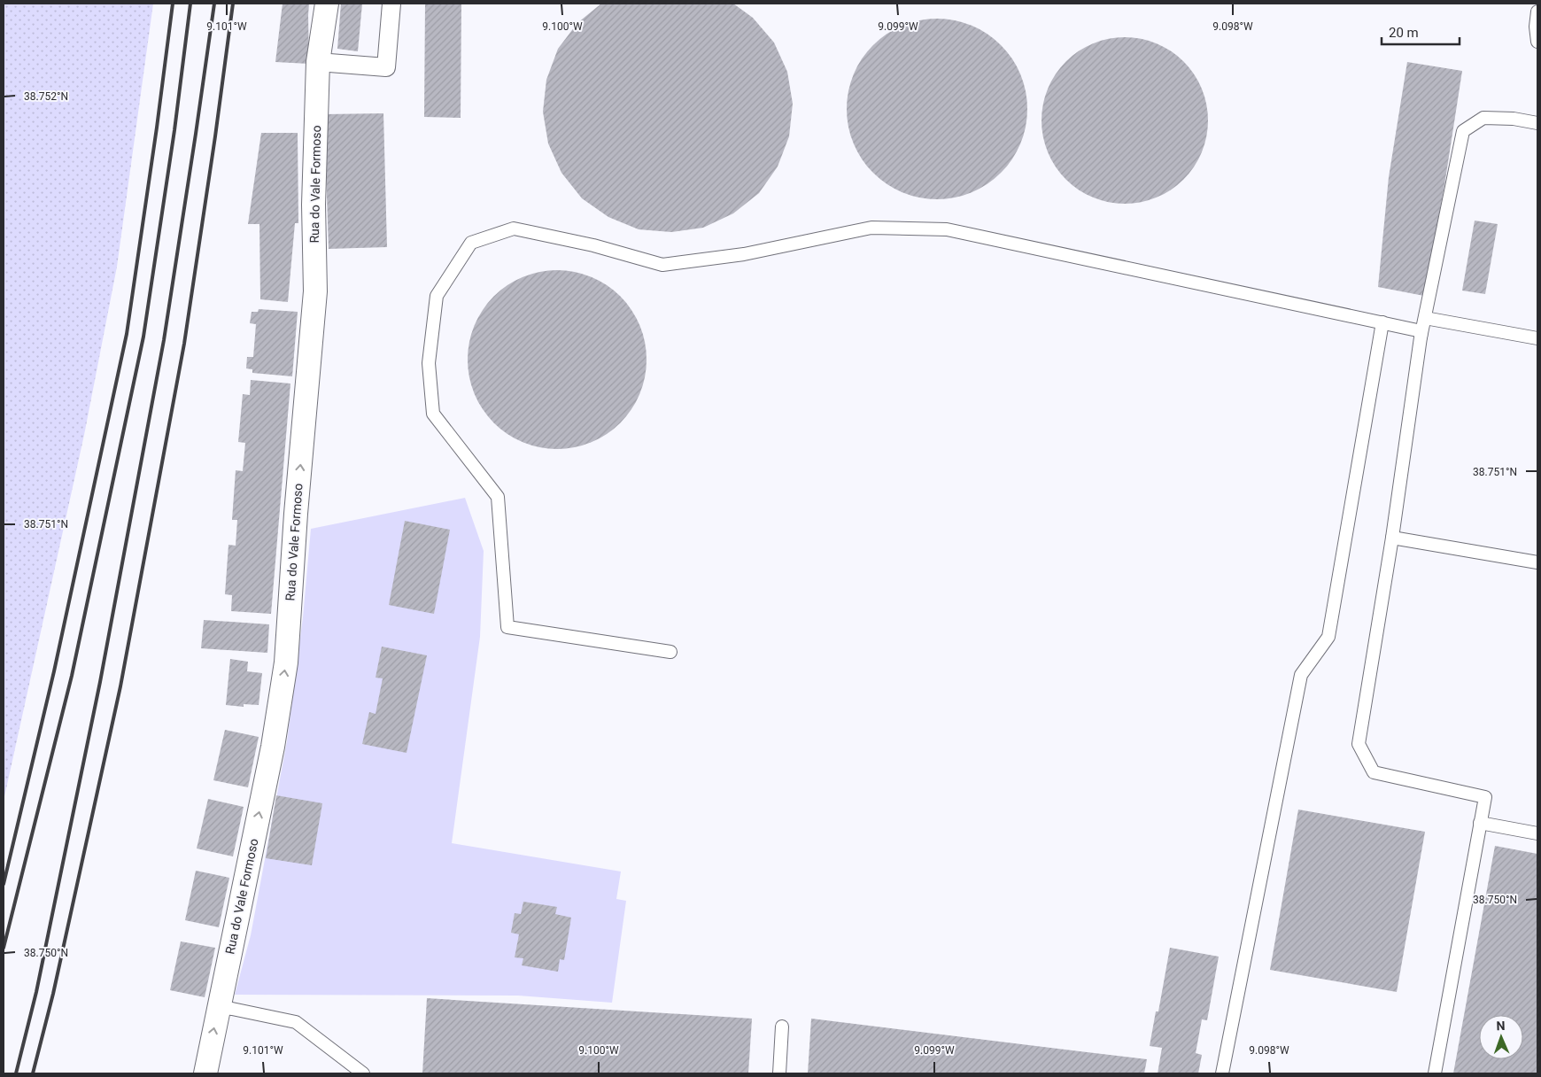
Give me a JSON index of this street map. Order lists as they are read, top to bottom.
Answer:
{
  "streets": {
    "street": ["Rua do Vale Formoso"]
  },
  "one_way": ["Rua do Vale Formoso"],
  "scale_bar": "20 m",
  "north": "top",
  "coordinates": [
    "9.101°W",
    "9.100°W",
    "9.099°W",
    "9.098°W",
    "38.752°N",
    "38.751°N",
    "38.750°N"
  ]
}
